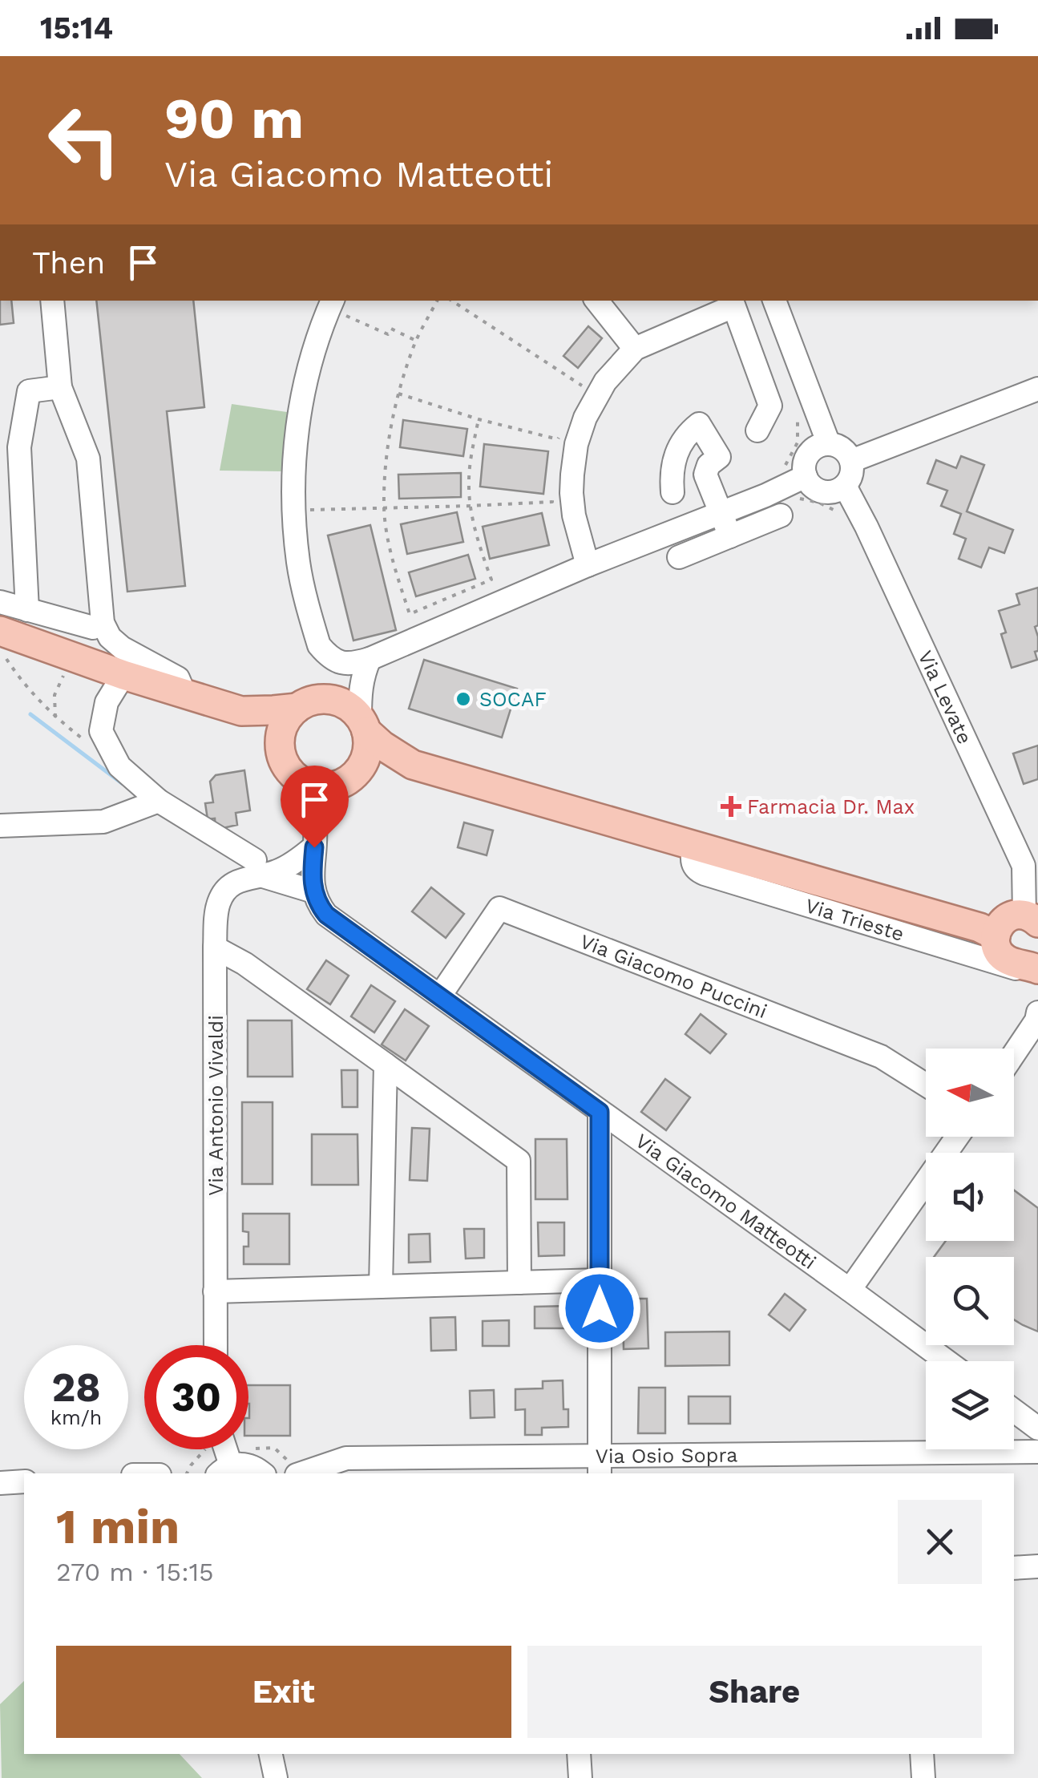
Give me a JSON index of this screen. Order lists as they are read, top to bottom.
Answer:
{
  "streets": {
    "main road": ["Via Trieste"],
    "street": [
      "Via Levate",
      "Via Giacomo Puccini",
      "Via Antonio Vivaldi",
      "Via Giacomo Matteotti",
      "Via Osio Sopra"
    ]
  },
  "crossings": [
    ["Via Giacomo Puccini", "Via Giacomo Matteotti"]
  ],
  "places": {
    "other": ["SOCAF"],
    "health": ["Farmacia Dr. Max"]
  },
  "north": "left",
  "page": {
    "status": "15:14",
    "turn": ["90 m", "Via Giacomo Matteotti"],
    "then": "Then",
    "speed": "28 km/h",
    "limit": "30",
    "heading": ["1 min", "270 m · 15:15"],
    "buttons": ["Exit", "Share"]
  }
}
